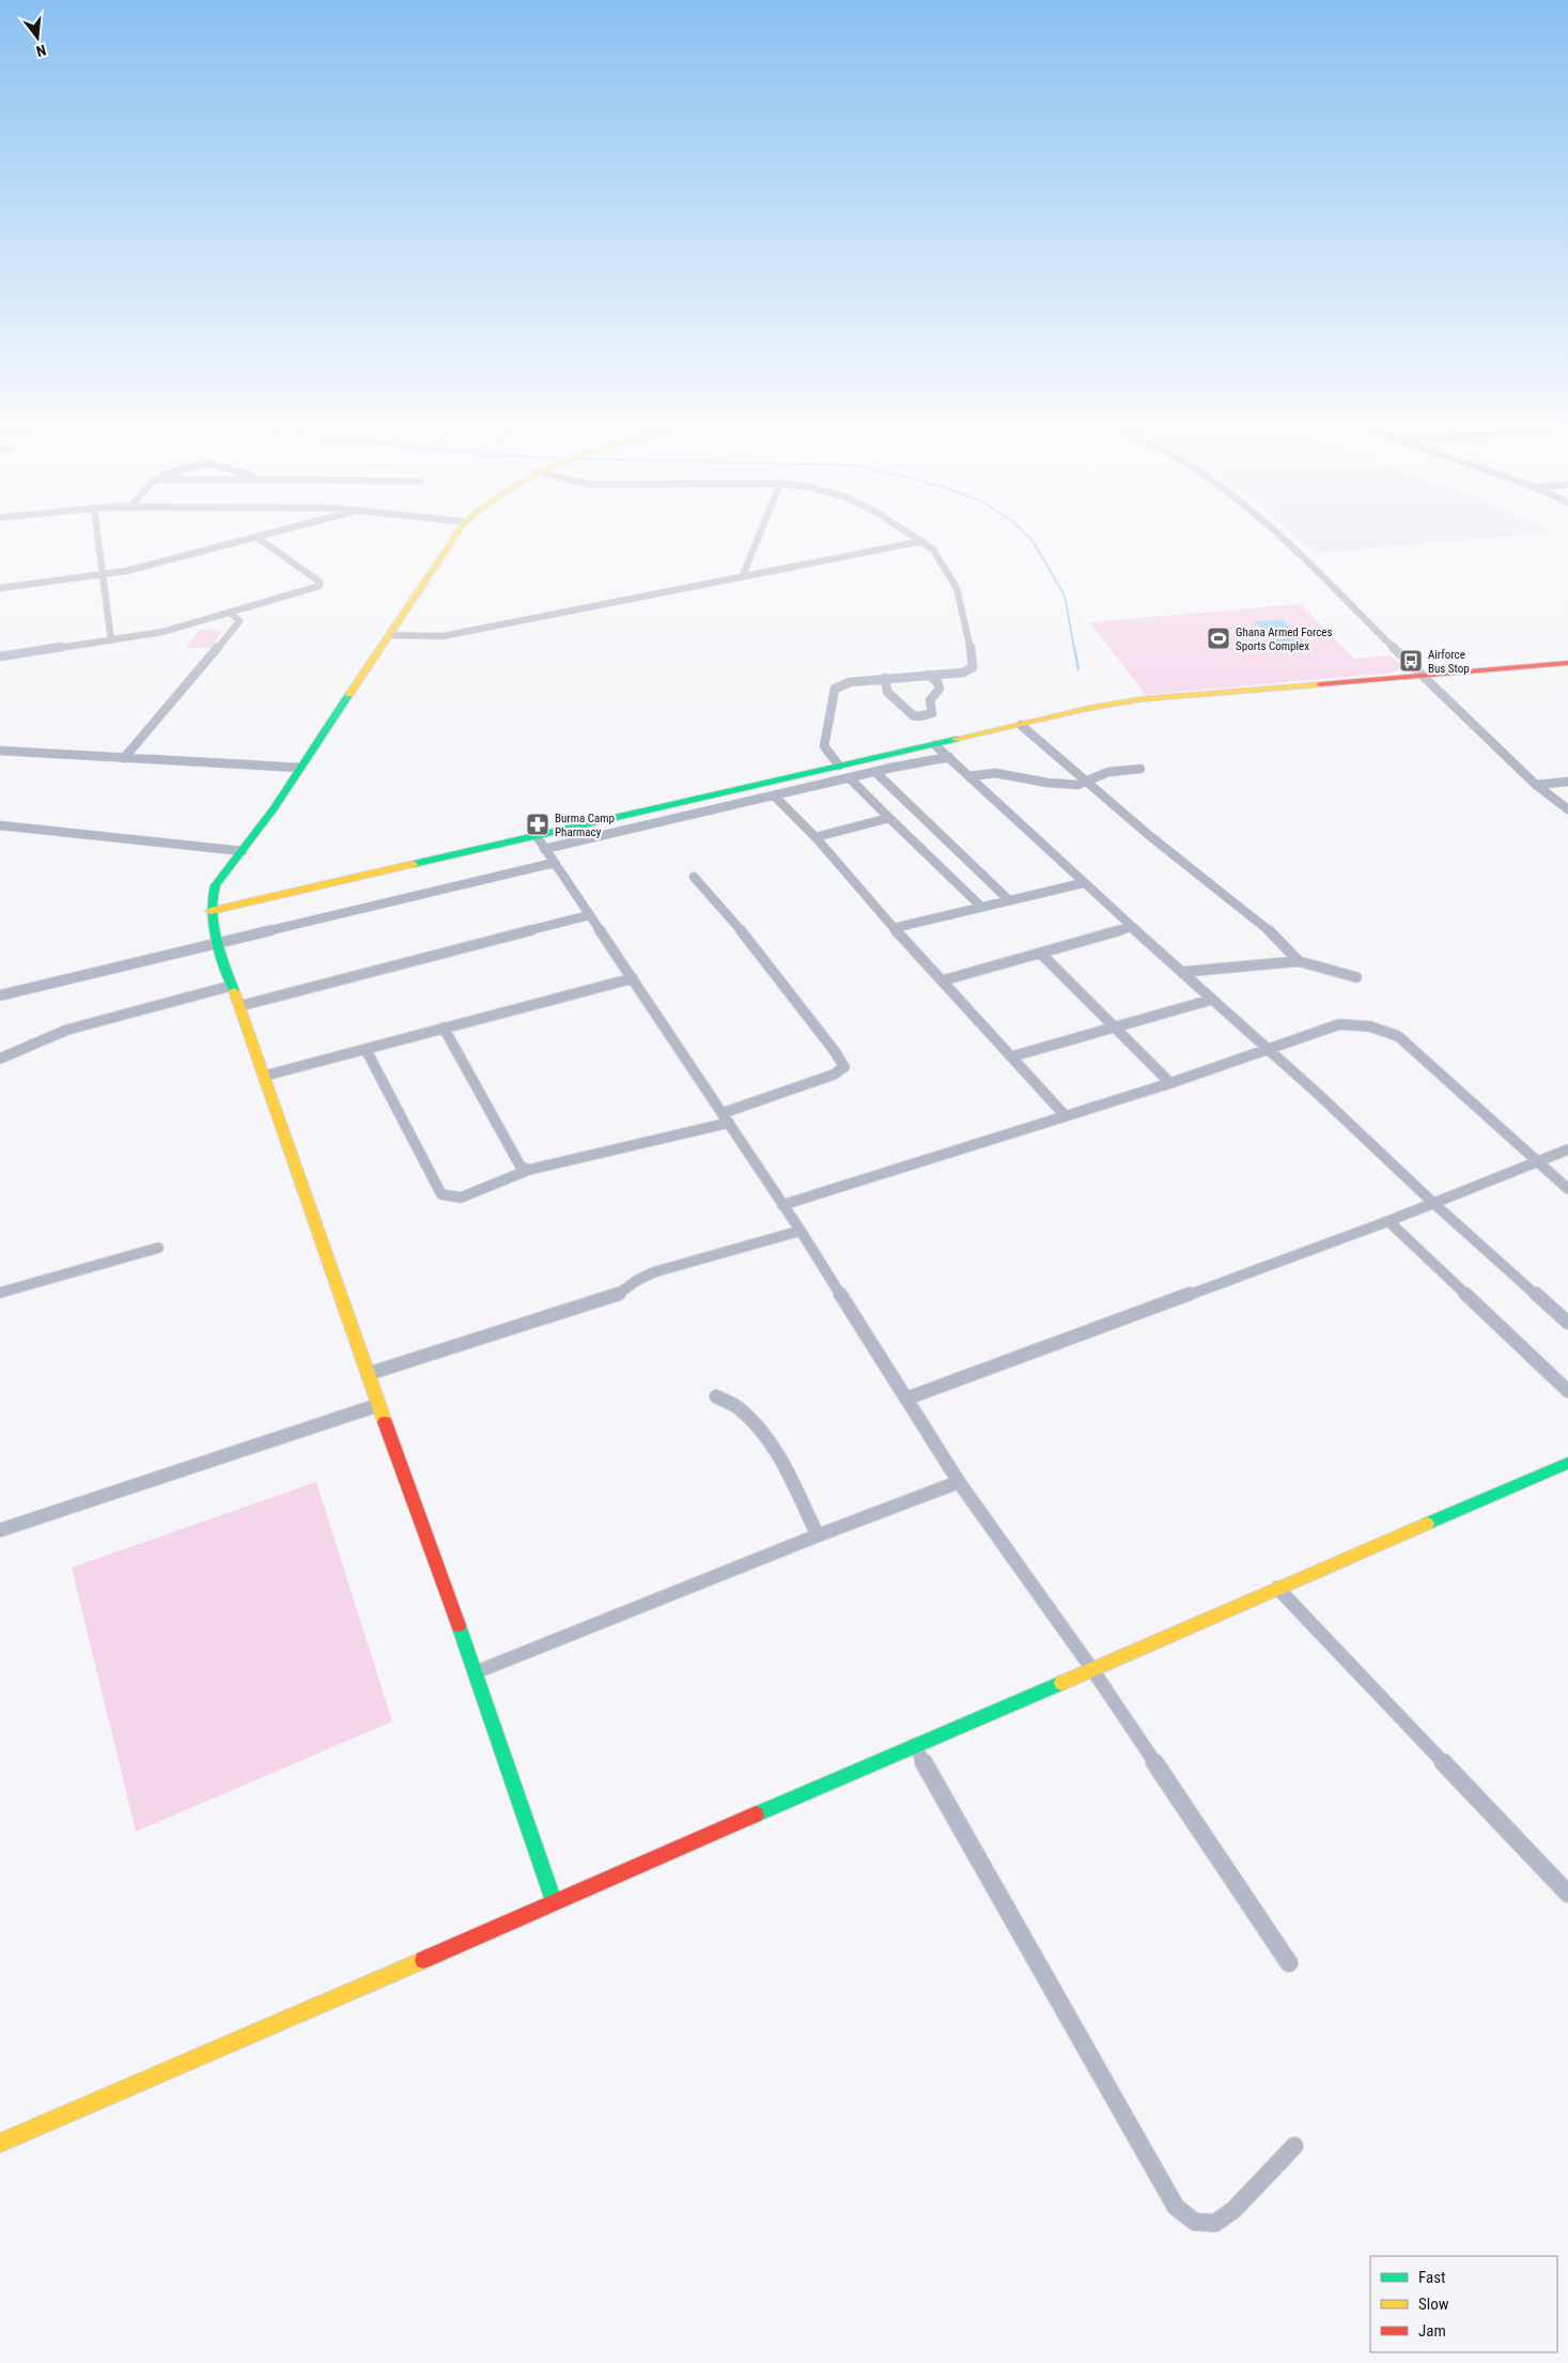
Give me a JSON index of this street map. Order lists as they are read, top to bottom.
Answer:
{
  "places": {
    "sports": ["Ghana Armed Forces Sports Complex"],
    "bus stop": ["Airforce Bus Stop"],
    "pharmacy": ["Burma Camp Pharmacy"]
  },
  "legend": ["Fast", "Slow", "Jam"],
  "north": "bottom"
}
